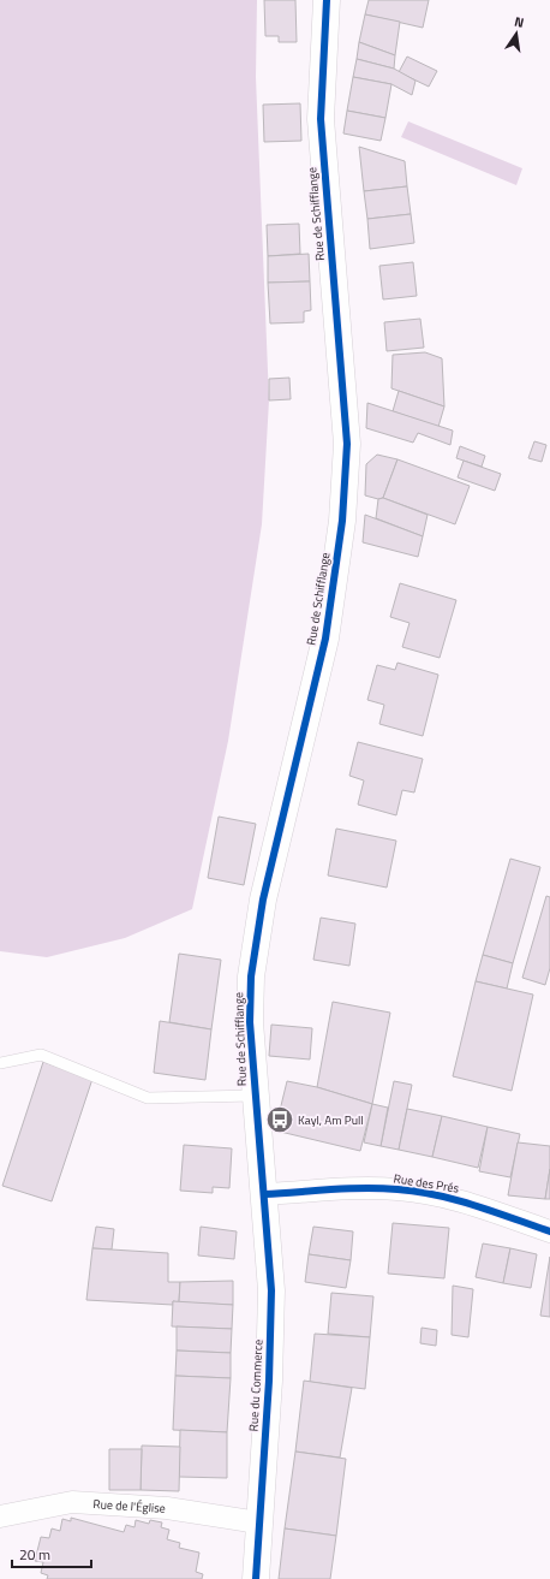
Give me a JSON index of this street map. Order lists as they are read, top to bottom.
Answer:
{
  "streets": {
    "street": [
      "Rue de Schifflange",
      "Rue des Prés",
      "Rue du Commerce",
      "Rue de l'Église"
    ]
  },
  "crossings": [
    ["Rue de Schifflange", "Rue des Prés"],
    ["Rue de Schifflange", "Rue du Commerce"],
    ["Rue des Prés", "Rue du Commerce"],
    ["Rue du Commerce", "Rue de l'Église"]
  ],
  "places": {
    "bus stop": ["Kayl, Am Pull"]
  },
  "scale_bar": "20 m",
  "north": "top"
}
